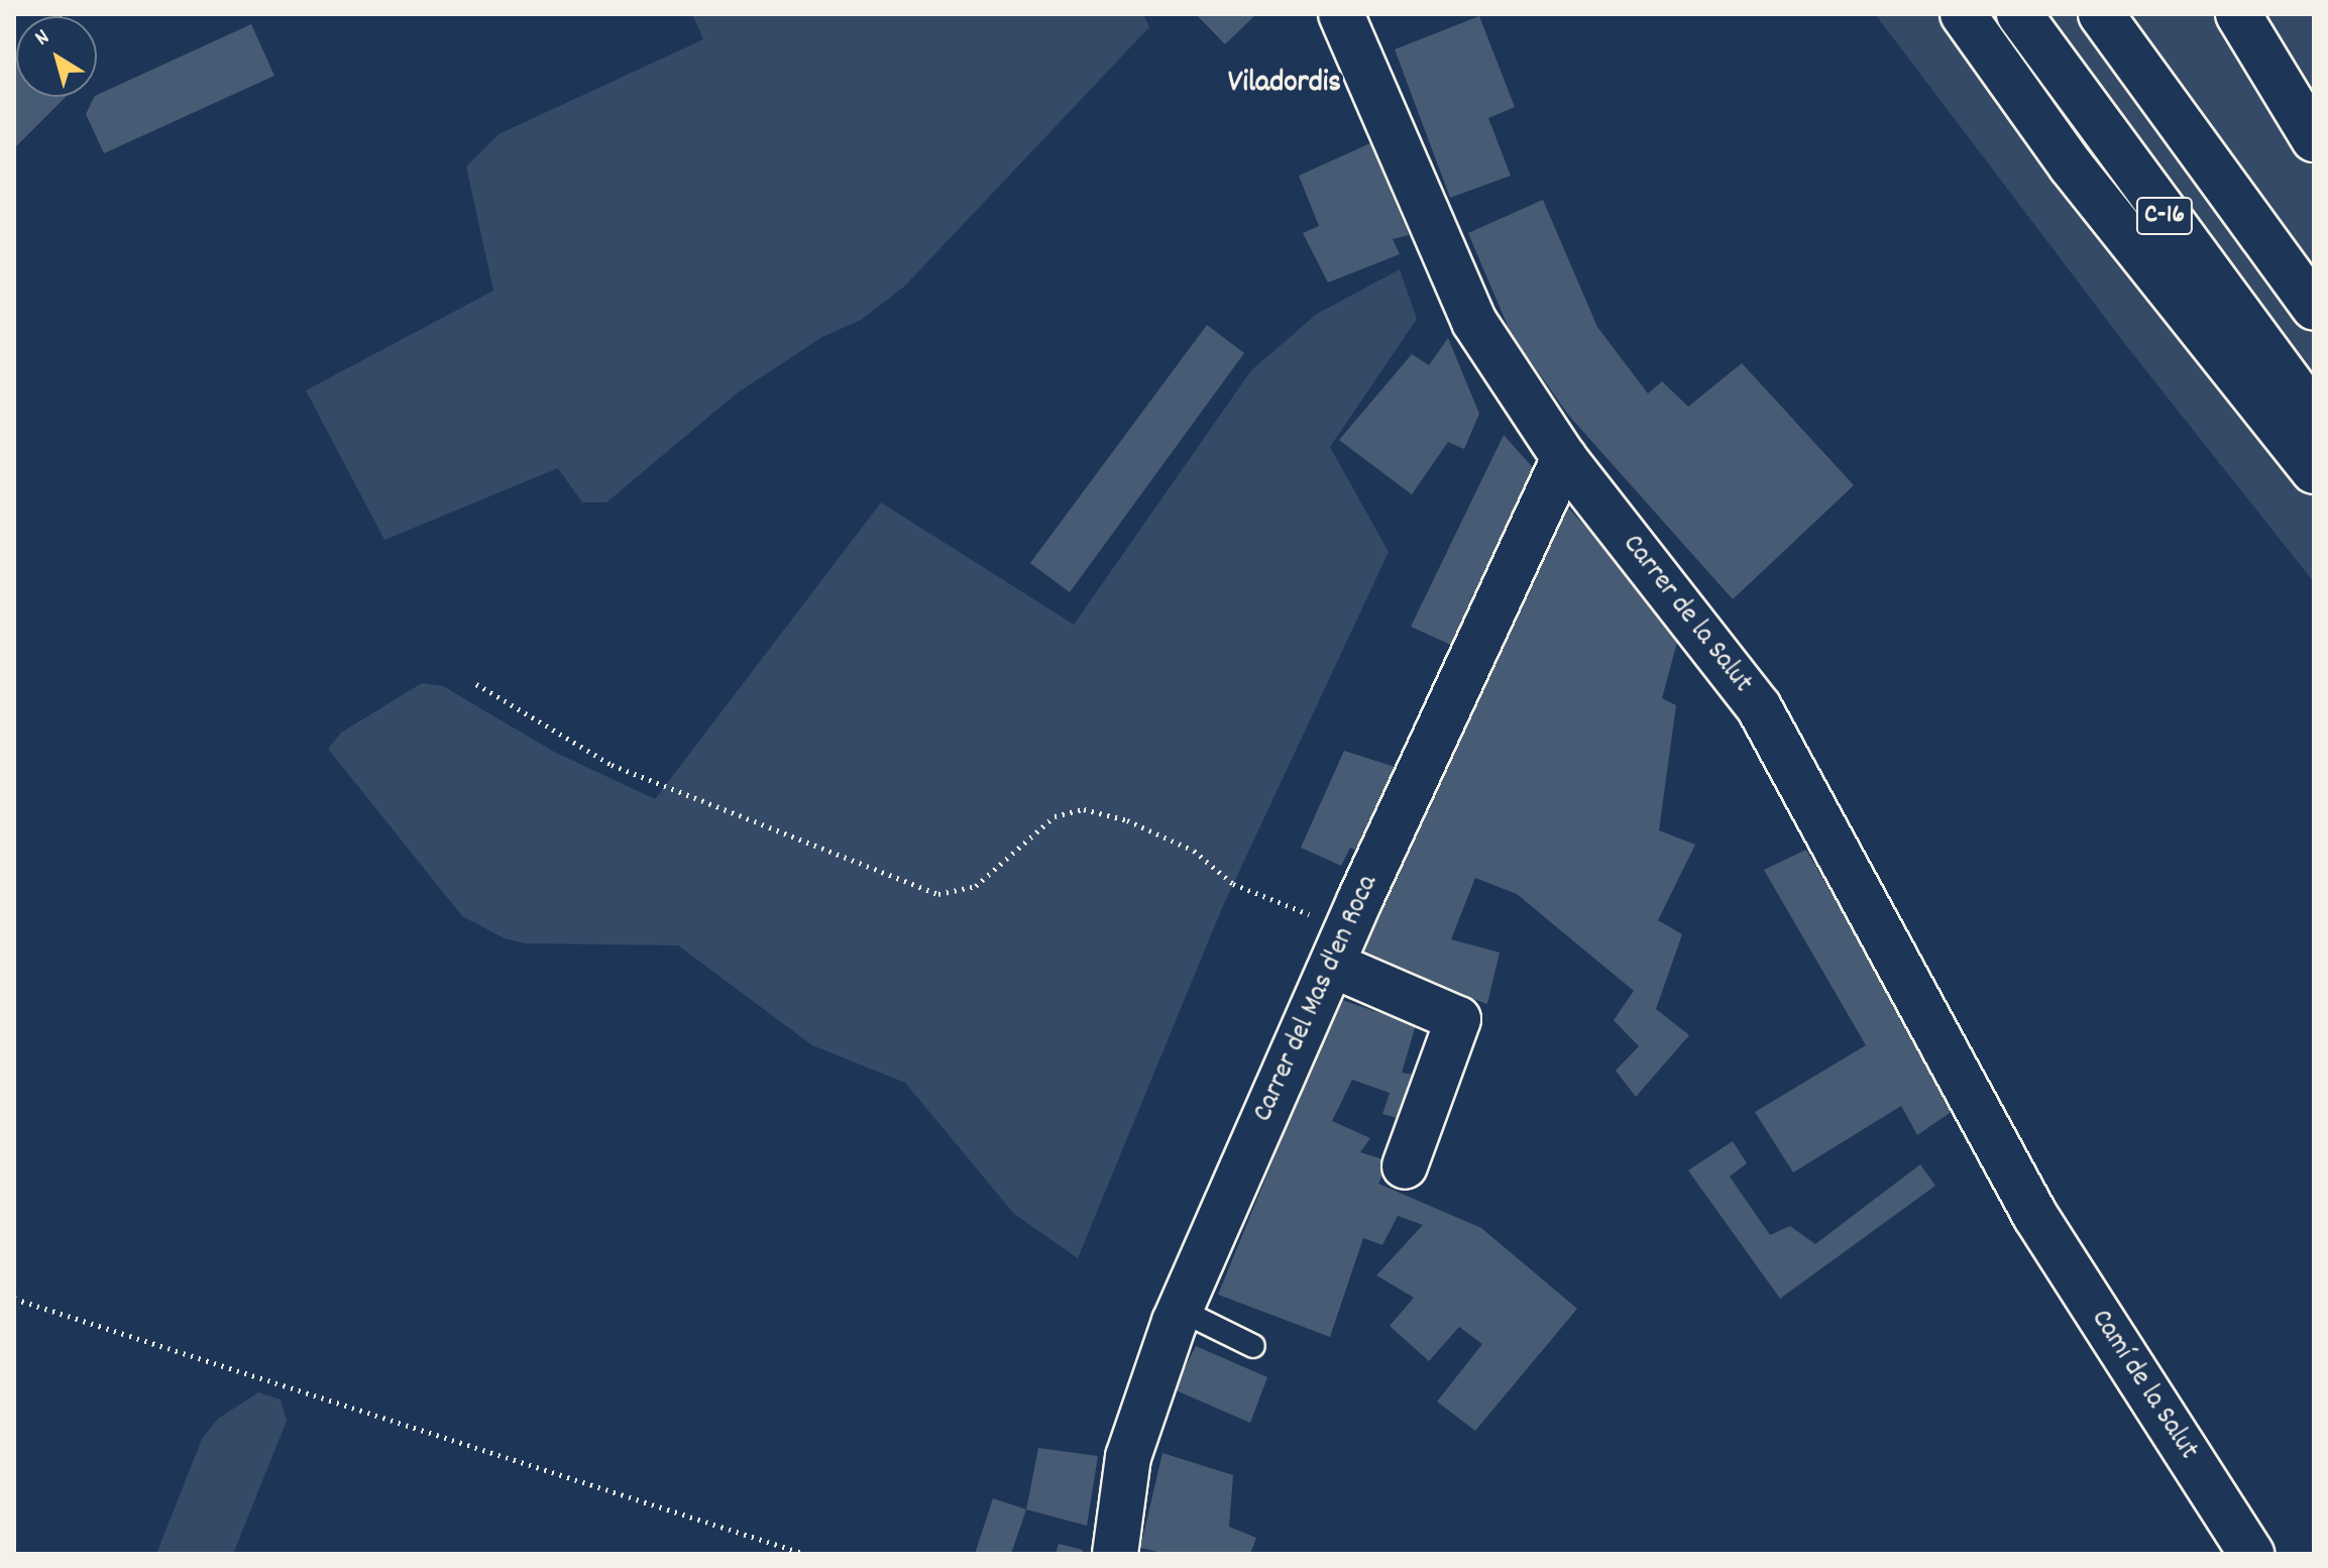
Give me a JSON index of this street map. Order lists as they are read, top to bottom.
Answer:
{
  "streets": {
    "main road": [
      "C-16",
      "Carrer de la Salut",
      "Carrer del Mas d'en Roca",
      "Camí de la Salut"
    ]
  },
  "crossings": [
    ["Carrer de la Salut", "Carrer del Mas d'en Roca"],
    ["Carrer de la Salut", "Camí de la Salut"]
  ],
  "districts": ["Viladordis"],
  "north": "top left"
}
